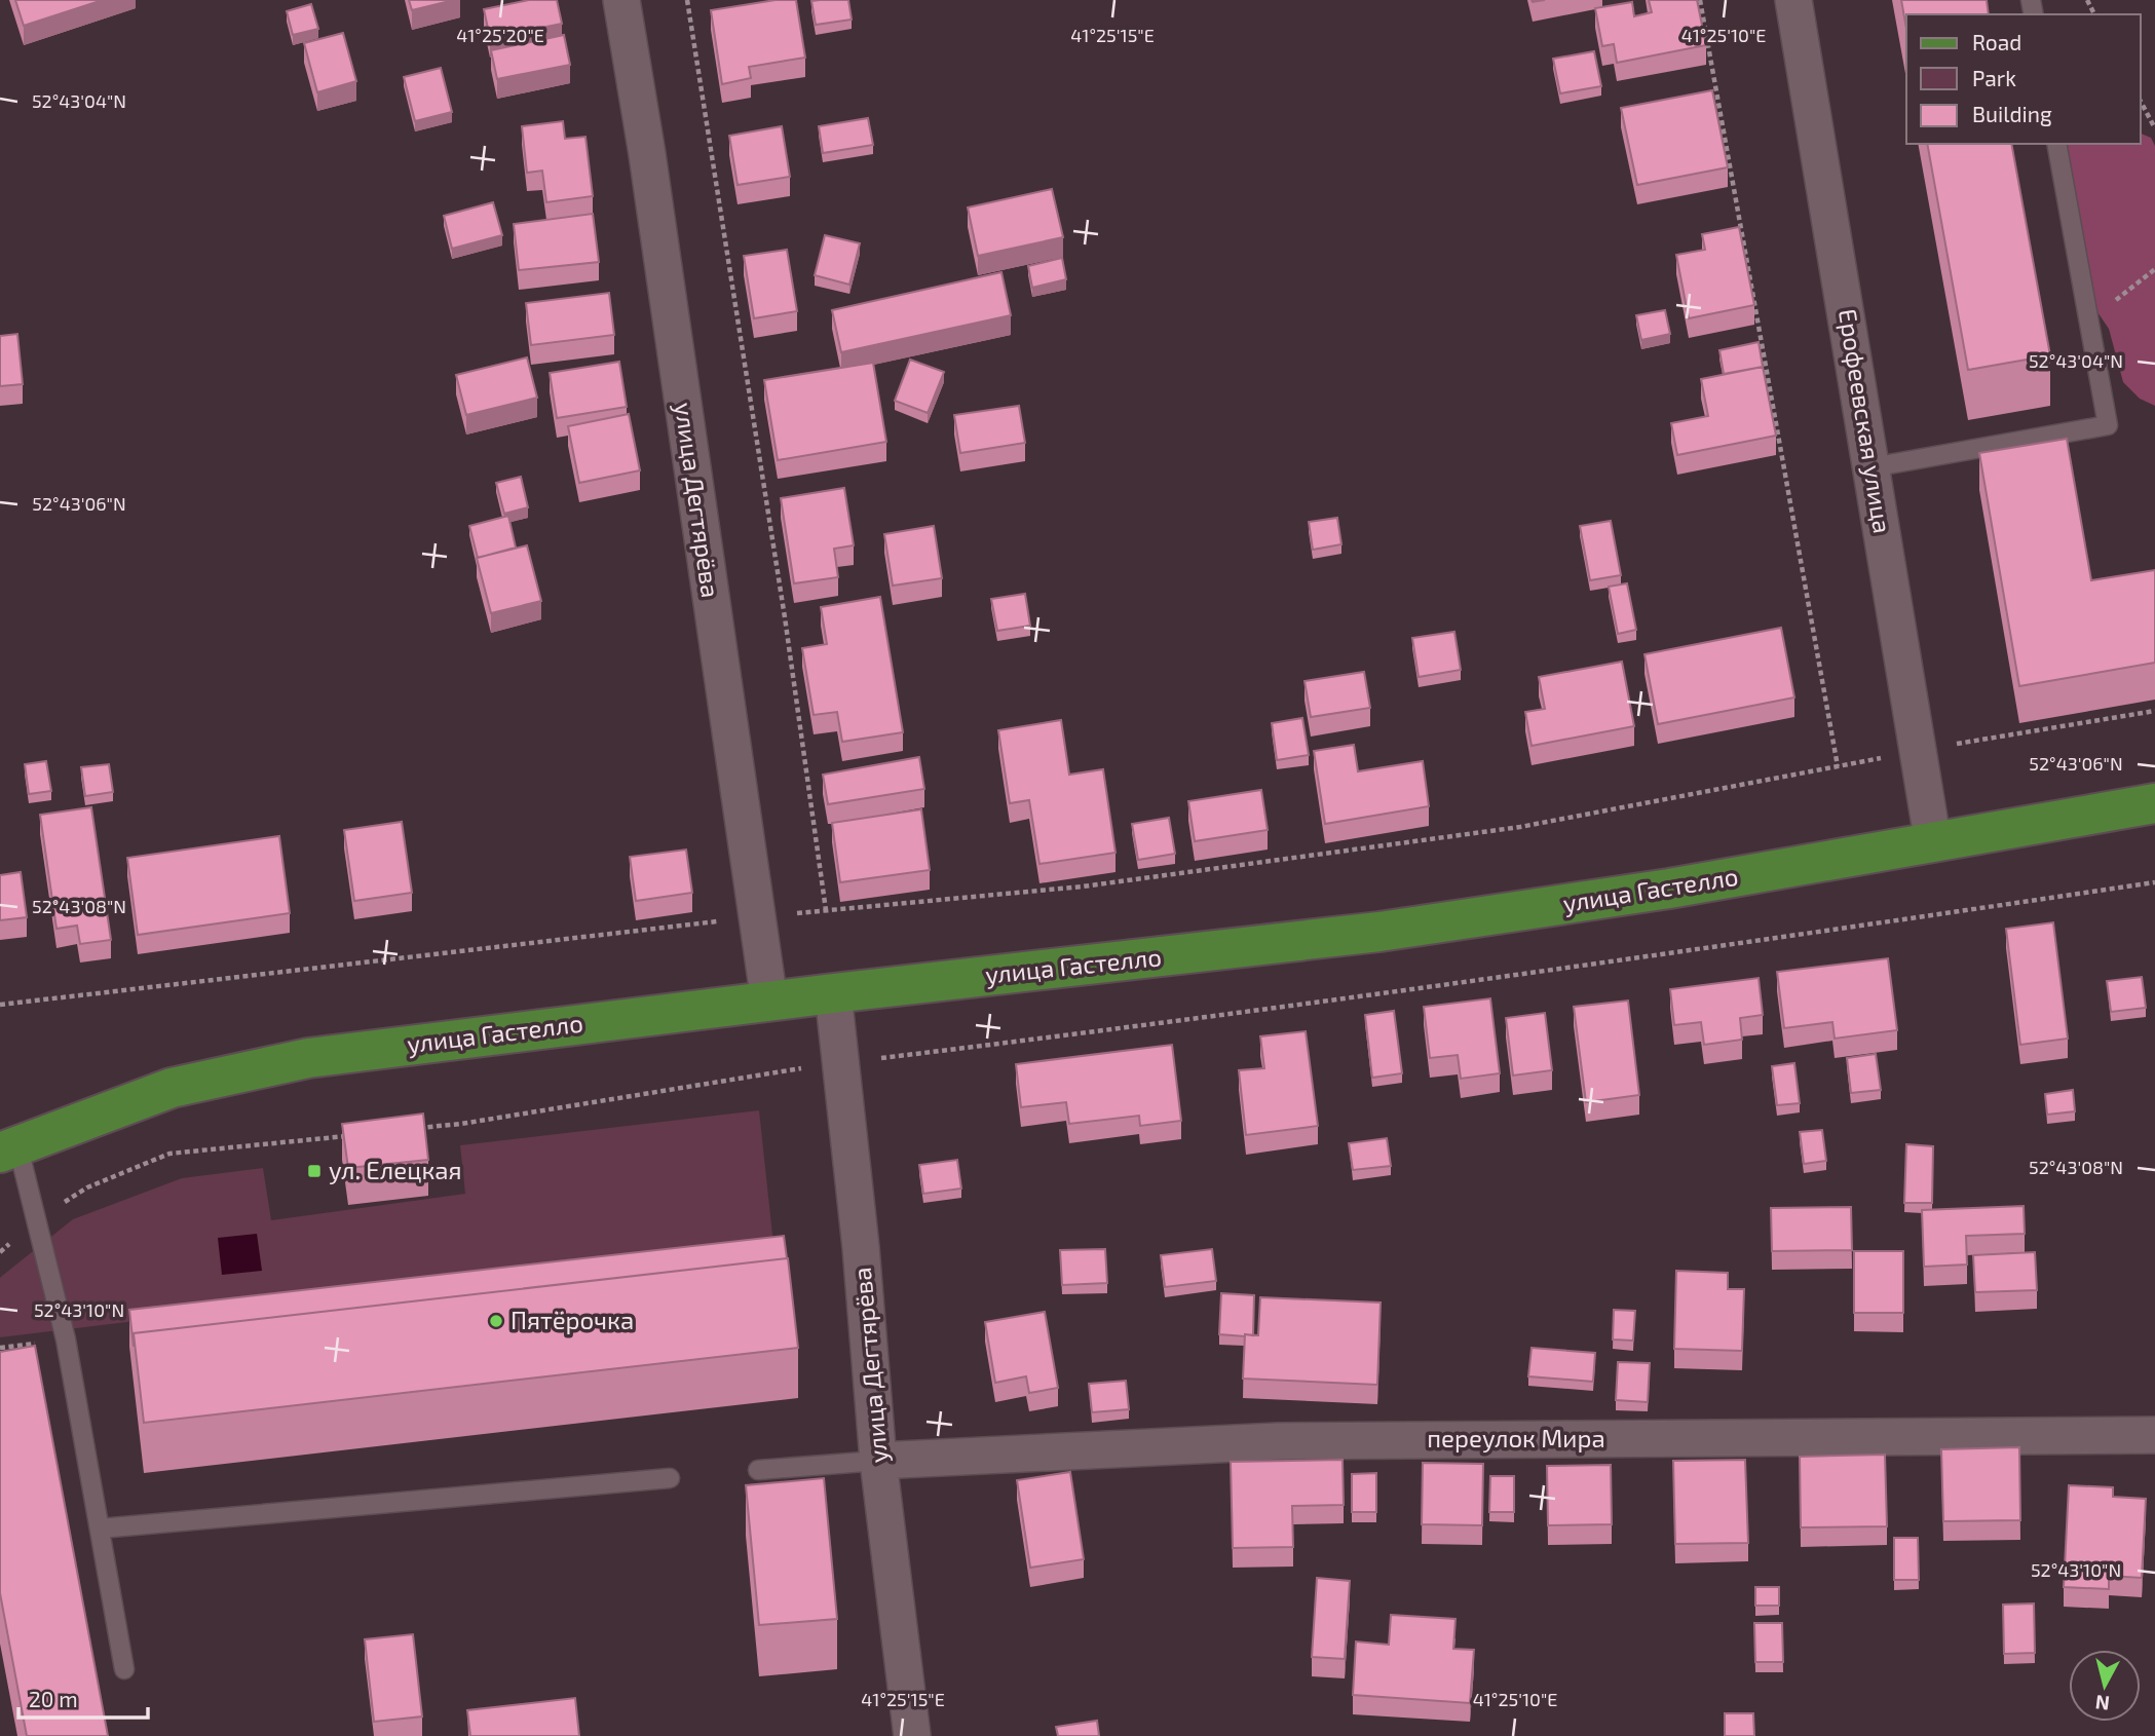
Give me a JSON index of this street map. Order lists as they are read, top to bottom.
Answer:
{
  "streets": {
    "main road": ["улица Гастелло"],
    "street": ["Ерофеевская улица", "улица Дегтярёва", "переулок Мира"]
  },
  "crossings": [
    ["Ерофеевская улица", "улица Гастелло"],
    ["улица Дегтярёва", "улица Гастелло"],
    ["улица Дегтярёва", "переулок Мира"]
  ],
  "places": {
    "transit": ["ул. Елецкая"],
    "other": ["Пятёрочка"]
  },
  "legend": ["Road", "Park", "Building"],
  "scale_bar": "20 m",
  "north": "bottom",
  "coordinates": [
    "41°25'20\"E",
    "41°25'15\"E",
    "41°25'10\"E",
    "52°43'04\"N",
    "52°43'06\"N",
    "52°43'08\"N",
    "52°43'10\"N"
  ]
}
